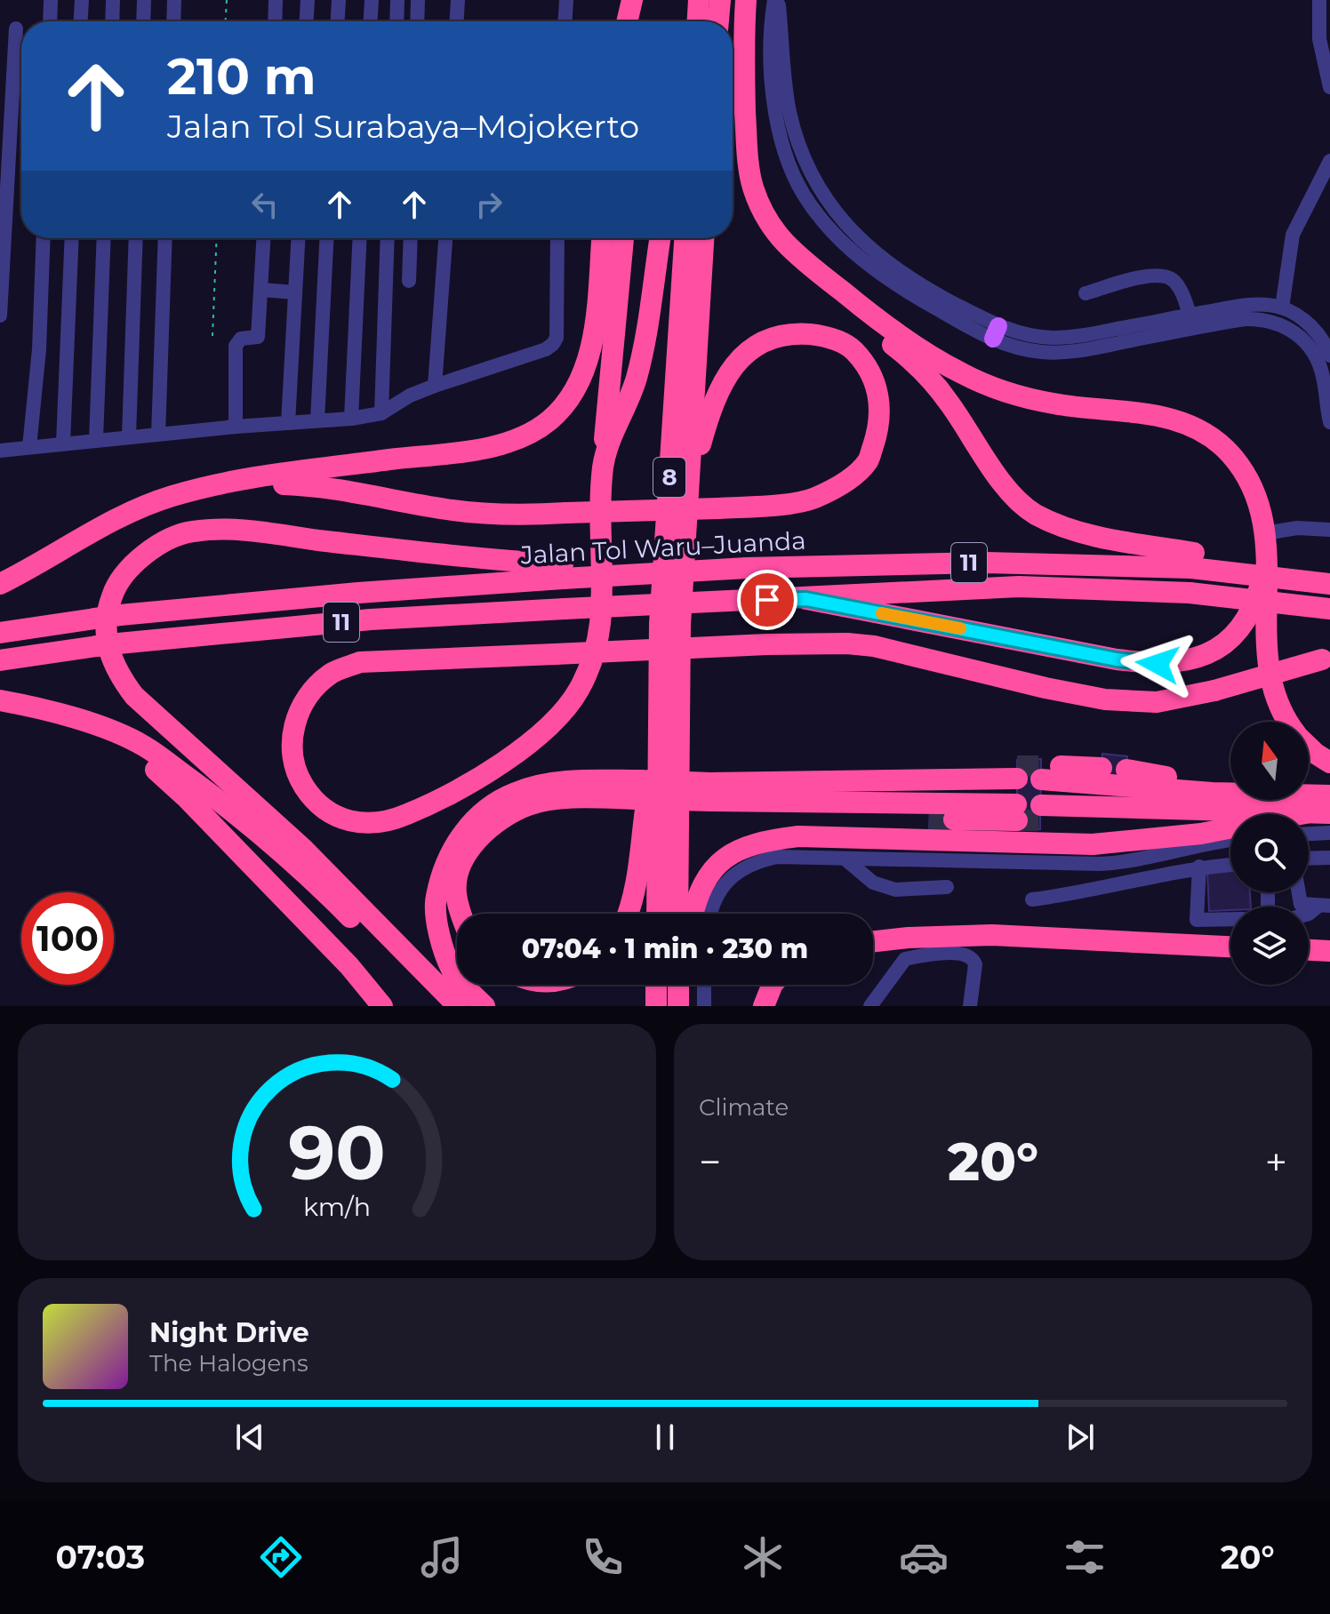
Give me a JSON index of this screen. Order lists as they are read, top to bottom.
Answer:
{
  "streets": {
    "highway": ["8", "Jalan Tol Waru–Juanda", "11"]
  },
  "north": "top",
  "page": {
    "turn": ["210 m", "Jalan Tol Surabaya–Mojokerto"],
    "limit": "100",
    "trip": "07:04 · 1 min · 230 m",
    "tile": "Climate",
    "heat": ["−", "20°", "+"],
    "song": ["Night Drive", "The Halogens"],
    "tabs": ["07:03", "20°"],
    "gauge": ["90", "km/h"]
  }
}
